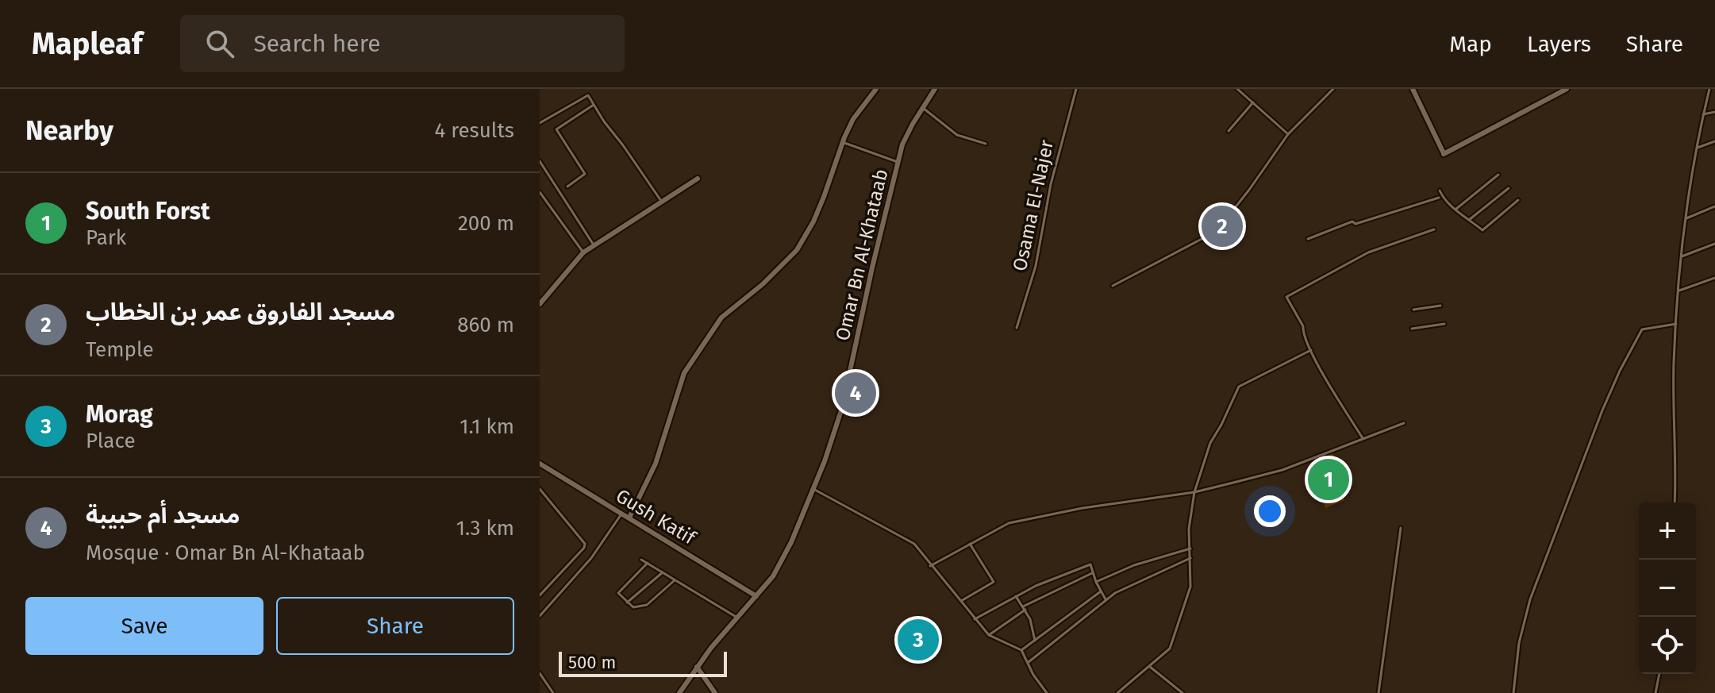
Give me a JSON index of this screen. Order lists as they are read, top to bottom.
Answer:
{
  "streets": {
    "main road": ["Omar Bn Al-Khataab", "Gush Katif"],
    "street": ["Osama El-Najer"]
  },
  "crossings": [
    ["Omar Bn Al-Khataab", "Gush Katif"]
  ],
  "scale_bar": "500 m",
  "page": {
    "header": "Mapleaf",
    "search": "Search here",
    "nav": ["Map", "Layers", "Share"],
    "heading": ["Nearby", "4 results"],
    "list": [
      {
        "mark": "1",
        "name": "South Forst",
        "note": "Park",
        "value": "200 m"
      },
      {
        "mark": "2",
        "name": "مسجد الفاروق عمر بن الخطاب",
        "note": "Temple",
        "value": "860 m"
      },
      {
        "mark": "3",
        "name": "Morag",
        "note": "Place",
        "value": "1.1 km"
      },
      {
        "mark": "4",
        "name": "مسجد أم حبيبة",
        "note": "Mosque · Omar Bn Al-Khataab",
        "value": "1.3 km"
      }
    ],
    "pins": [
      "2",
      "4",
      "1",
      "3"
    ],
    "map_buttons": ["+", "−"],
    "buttons": ["Save", "Share"],
    "scale": "500 m"
  }
}
